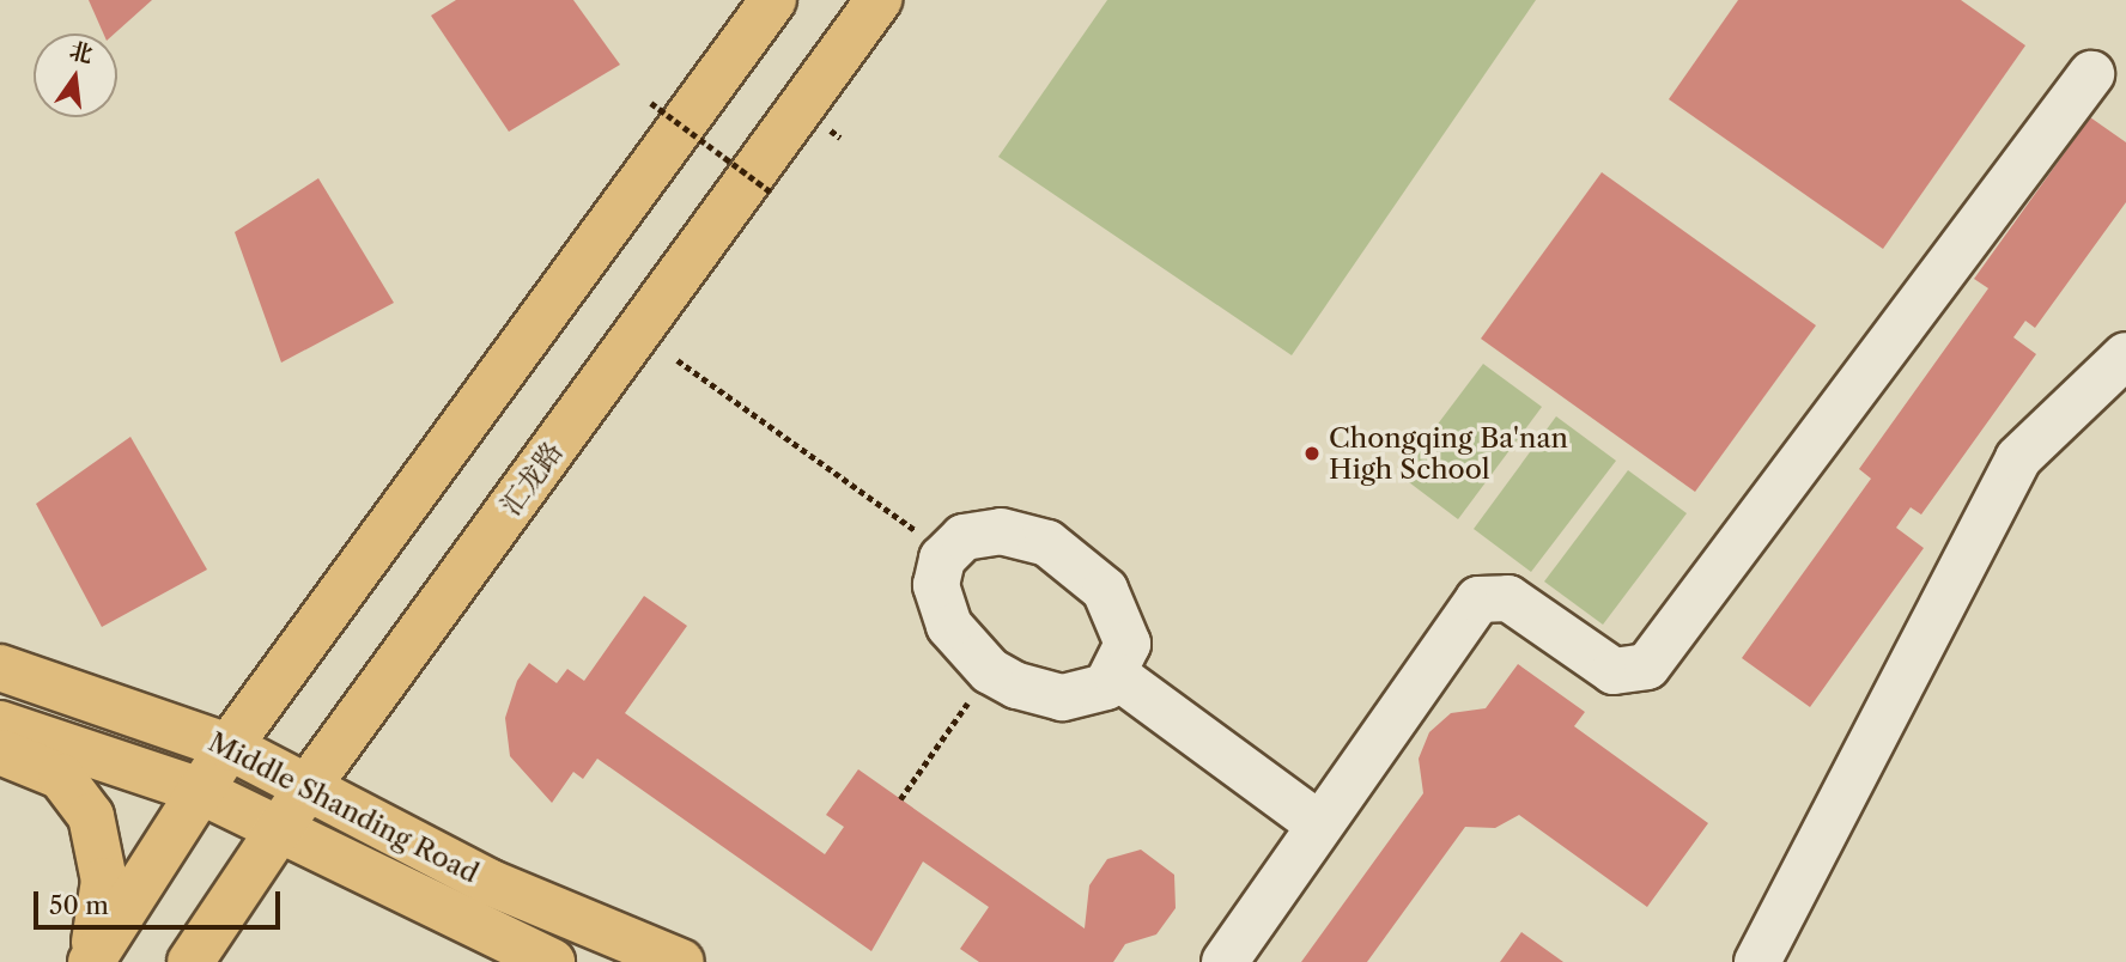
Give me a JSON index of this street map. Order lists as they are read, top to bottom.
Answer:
{
  "streets": {
    "main road": ["汇龙路", "Middle Shanding Road"]
  },
  "crossings": [
    ["汇龙路", "Middle Shanding Road"]
  ],
  "places": ["Chongqing Ba'nan High School"],
  "scale_bar": "50 m",
  "north": "top"
}
